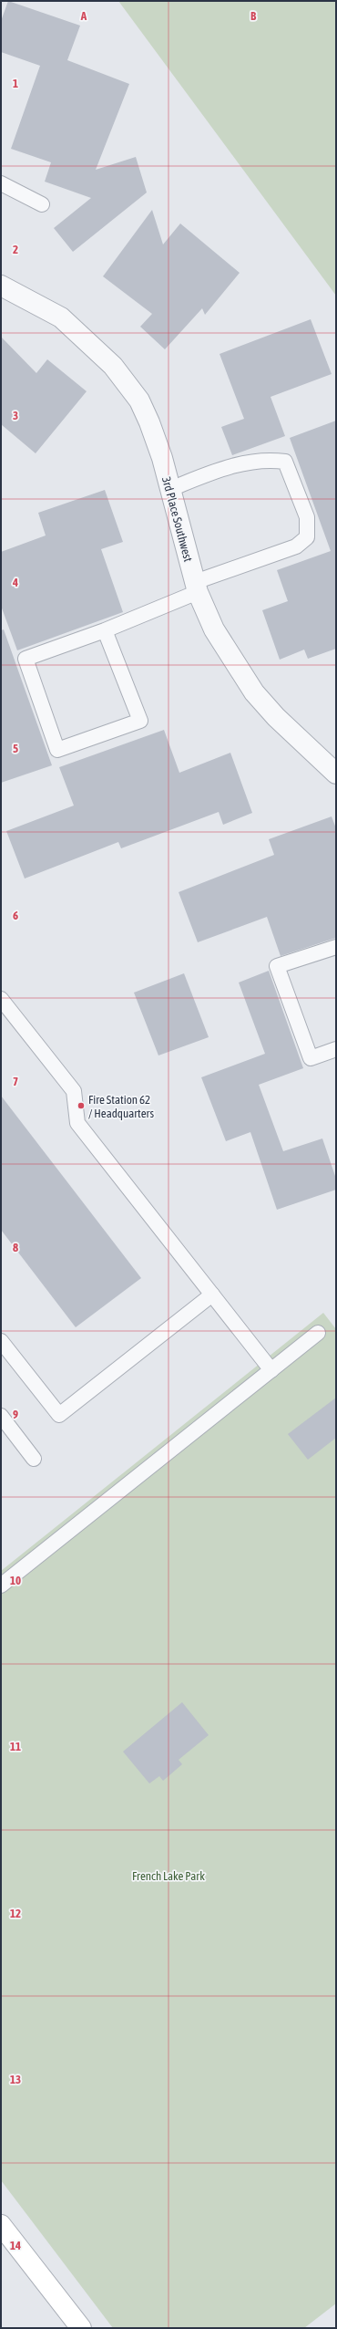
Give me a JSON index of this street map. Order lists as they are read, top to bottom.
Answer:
{
  "streets": {
    "street": ["3rd Place Southwest"]
  },
  "parks": ["French Lake Park"],
  "places": ["Fire Station 62 / Headquarters"],
  "grid": {
    "columns": ["A", "B"],
    "rows": [
      "1",
      "2",
      "3",
      "4",
      "5",
      "6",
      "7",
      "8",
      "9",
      "10",
      "11",
      "12",
      "13",
      "14"
    ]
  }
}
